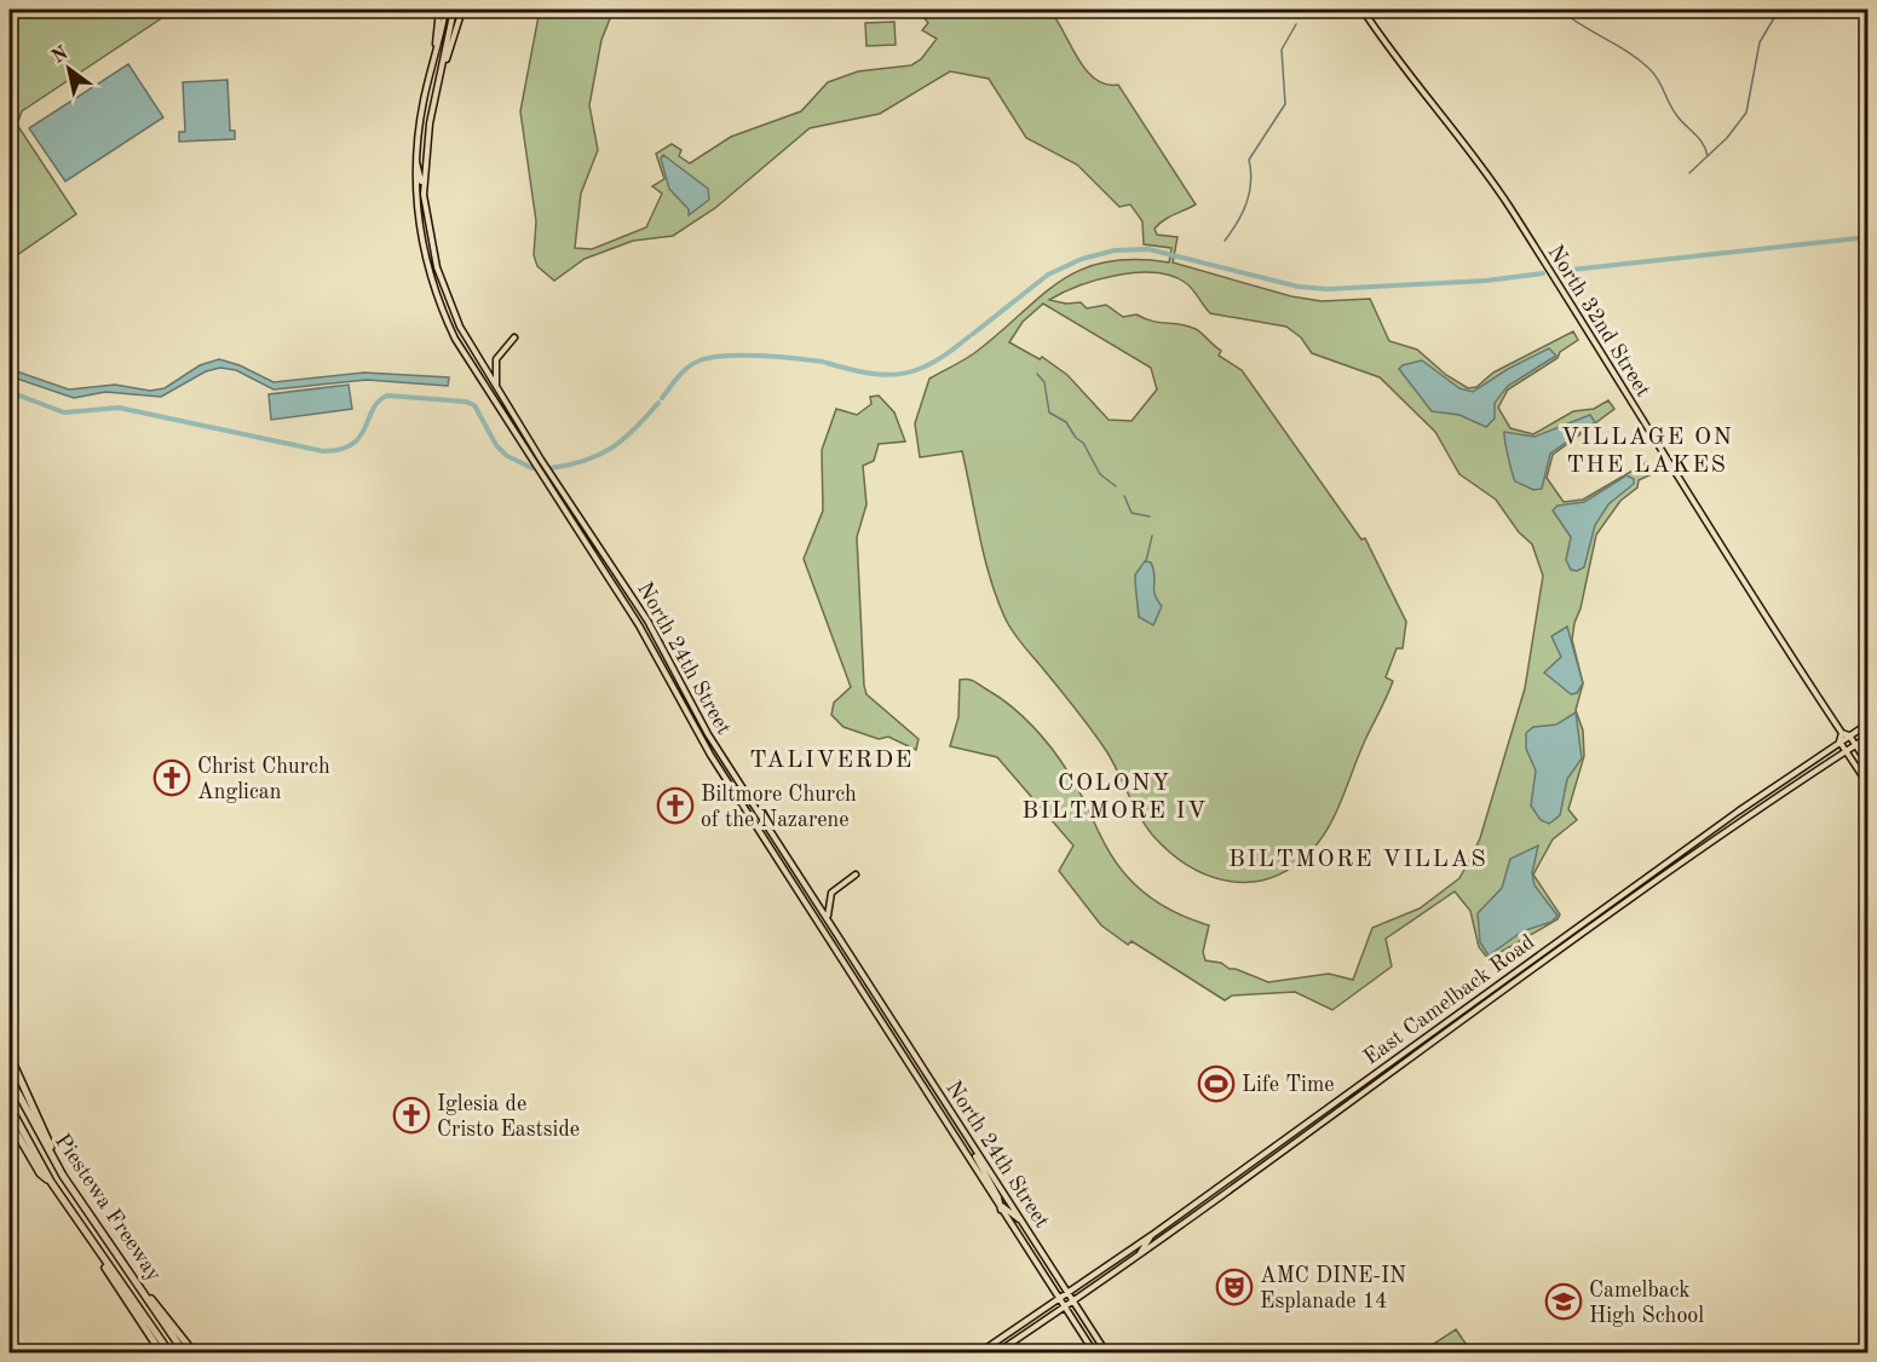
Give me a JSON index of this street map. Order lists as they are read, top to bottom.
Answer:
{
  "streets": {
    "highway": ["Piestewa Freeway"],
    "main road": ["North 32nd Street", "North 24th Street", "East Camelback Road"]
  },
  "crossings": [
    ["North 24th Street", "East Camelback Road"]
  ],
  "districts": [
    "VILLAGE ON THE LAKES",
    "TALIVERDE",
    "COLONY BILTMORE IV",
    "BILTMORE VILLAS"
  ],
  "places": {
    "church": ["Christ Church Anglican", "Biltmore Church of the Nazarene", "Iglesia de Cristo Eastside"],
    "sports": ["Life Time"],
    "theatre": ["AMC DINE-IN Esplanade 14"],
    "school or university": ["Camelback High School"]
  },
  "north": "top left"
}
